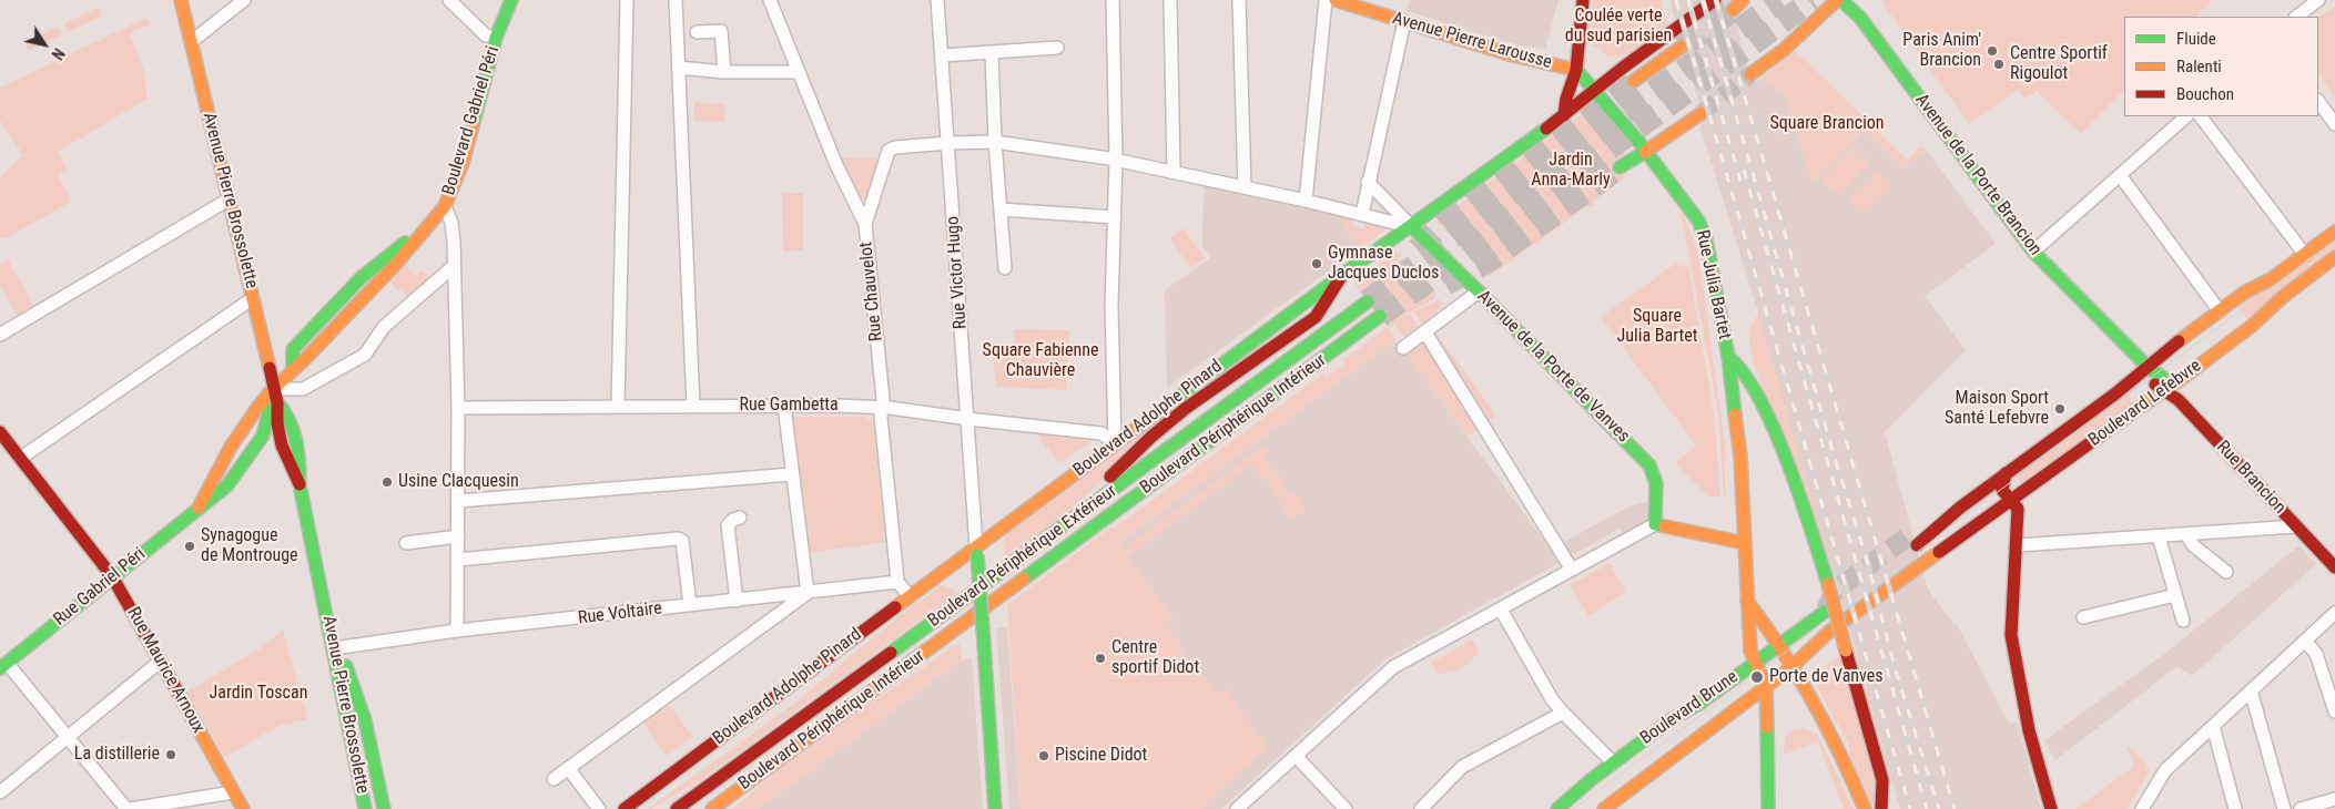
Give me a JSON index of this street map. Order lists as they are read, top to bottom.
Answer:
{
  "streets": {
    "main road": [
      "Avenue Pierre Larousse",
      "Boulevard Gabriel Péri",
      "Avenue de la Porte Brancion",
      "Avenue Pierre Brossolette",
      "Rue Julia Bartet",
      "Avenue de la Porte de Vanves",
      "Boulevard Lefebvre",
      "Boulevard Adolphe Pinard",
      "Boulevard Périphérique Intérieur",
      "Rue Brancion",
      "Boulevard Périphérique Extérieur",
      "Rue Gabriel Péri",
      "Rue Maurice Arnoux",
      "Boulevard Brune"
    ],
    "street": [
      "Rue Victor Hugo",
      "Rue Chauvelot",
      "Rue Gambetta",
      "Rue Voltaire"
    ]
  },
  "crossings": [
    ["Avenue Pierre Larousse", "Rue Julia Bartet"],
    ["Boulevard Gabriel Péri", "Avenue Pierre Brossolette"],
    ["Boulevard Gabriel Péri", "Rue Gabriel Péri"],
    ["Avenue de la Porte Brancion", "Boulevard Lefebvre"],
    ["Avenue de la Porte Brancion", "Rue Brancion"],
    ["Avenue Pierre Brossolette", "Rue Gabriel Péri"],
    ["Avenue Pierre Brossolette", "Rue Voltaire"],
    ["Rue Victor Hugo", "Rue Gambetta"],
    ["Rue Victor Hugo", "Boulevard Adolphe Pinard"],
    ["Rue Julia Bartet", "Boulevard Adolphe Pinard"],
    ["Rue Julia Bartet", "Boulevard Brune"],
    ["Rue Chauvelot", "Rue Gambetta"],
    ["Rue Chauvelot", "Rue Voltaire"],
    ["Avenue de la Porte de Vanves", "Boulevard Adolphe Pinard"],
    ["Boulevard Lefebvre", "Rue Brancion"],
    ["Boulevard Lefebvre", "Boulevard Brune"],
    ["Rue Gambetta", "Boulevard Adolphe Pinard"],
    ["Rue Gabriel Péri", "Rue Maurice Arnoux"]
  ],
  "parks": [
    "Coulée verte du sud parisien",
    "Square Brancion",
    "Jardin Anna-Marly",
    "Square Julia Bartet",
    "Square Fabienne Chauvière",
    "Jardin Toscan"
  ],
  "places": [
    "Paris Anim' Brancion",
    "Centre Sportif Rigoulot",
    "Gymnase Jacques Duclos",
    "Maison Sport Santé Lefebvre",
    "Usine Clacquesin",
    "Synagogue de Montrouge",
    "Centre sportif Didot",
    "Porte de Vanves",
    "La distillerie",
    "Piscine Didot"
  ],
  "legend": ["Fluide", "Ralenti", "Bouchon"],
  "north": "bottom right"
}
